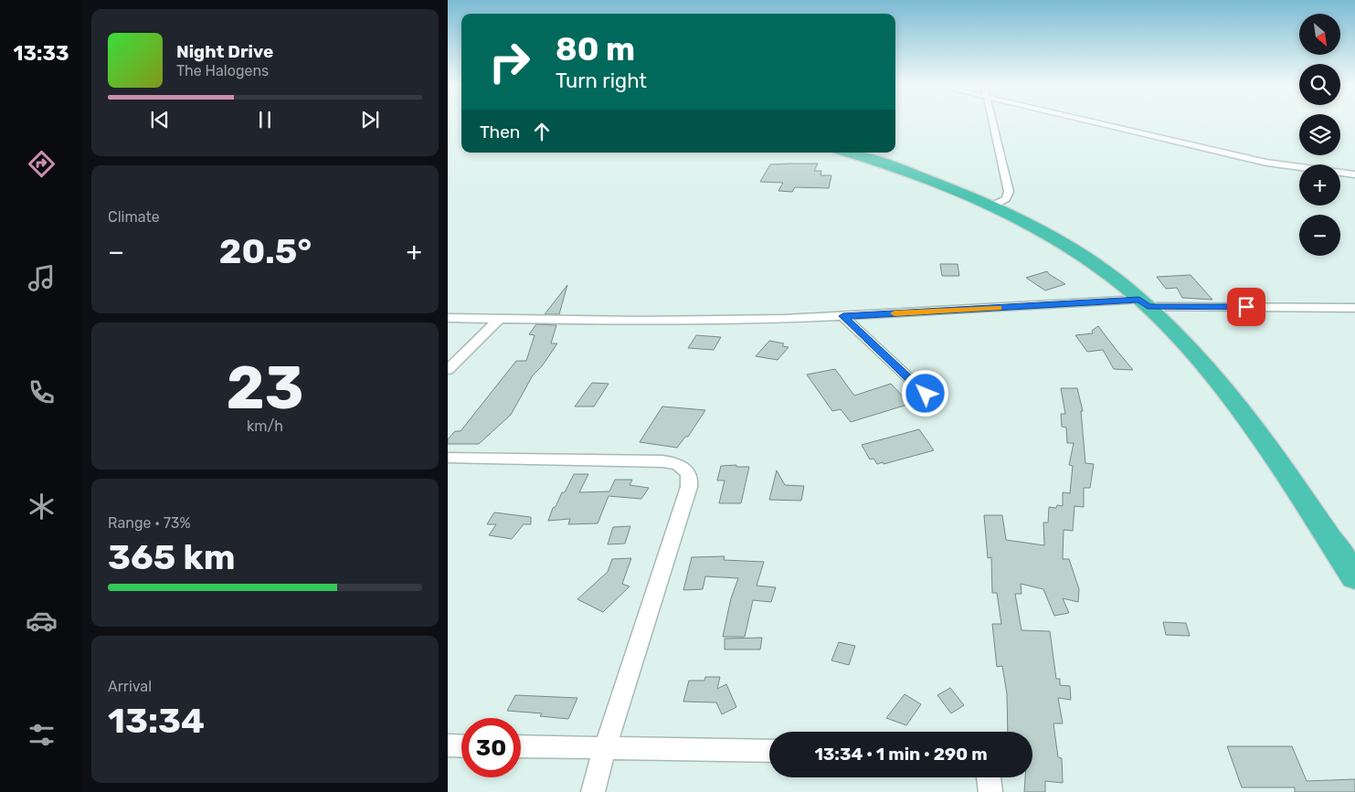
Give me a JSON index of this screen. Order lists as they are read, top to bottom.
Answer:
{
  "north": "bottom right",
  "page": {
    "tabs": "13:33",
    "map_buttons": ["+", "−"],
    "turn": ["80 m", "Turn right"],
    "song": ["Night Drive", "The Halogens"],
    "then": "Then",
    "tile": [
      "Climate",
      ["23", "km/h"],
      ["Range · 73%", "365 km"],
      ["Arrival", "13:34"]
    ],
    "heat": ["−", "20.5°", "+"],
    "limit": "30",
    "trip": "13:34 · 1 min · 290 m"
  }
}
